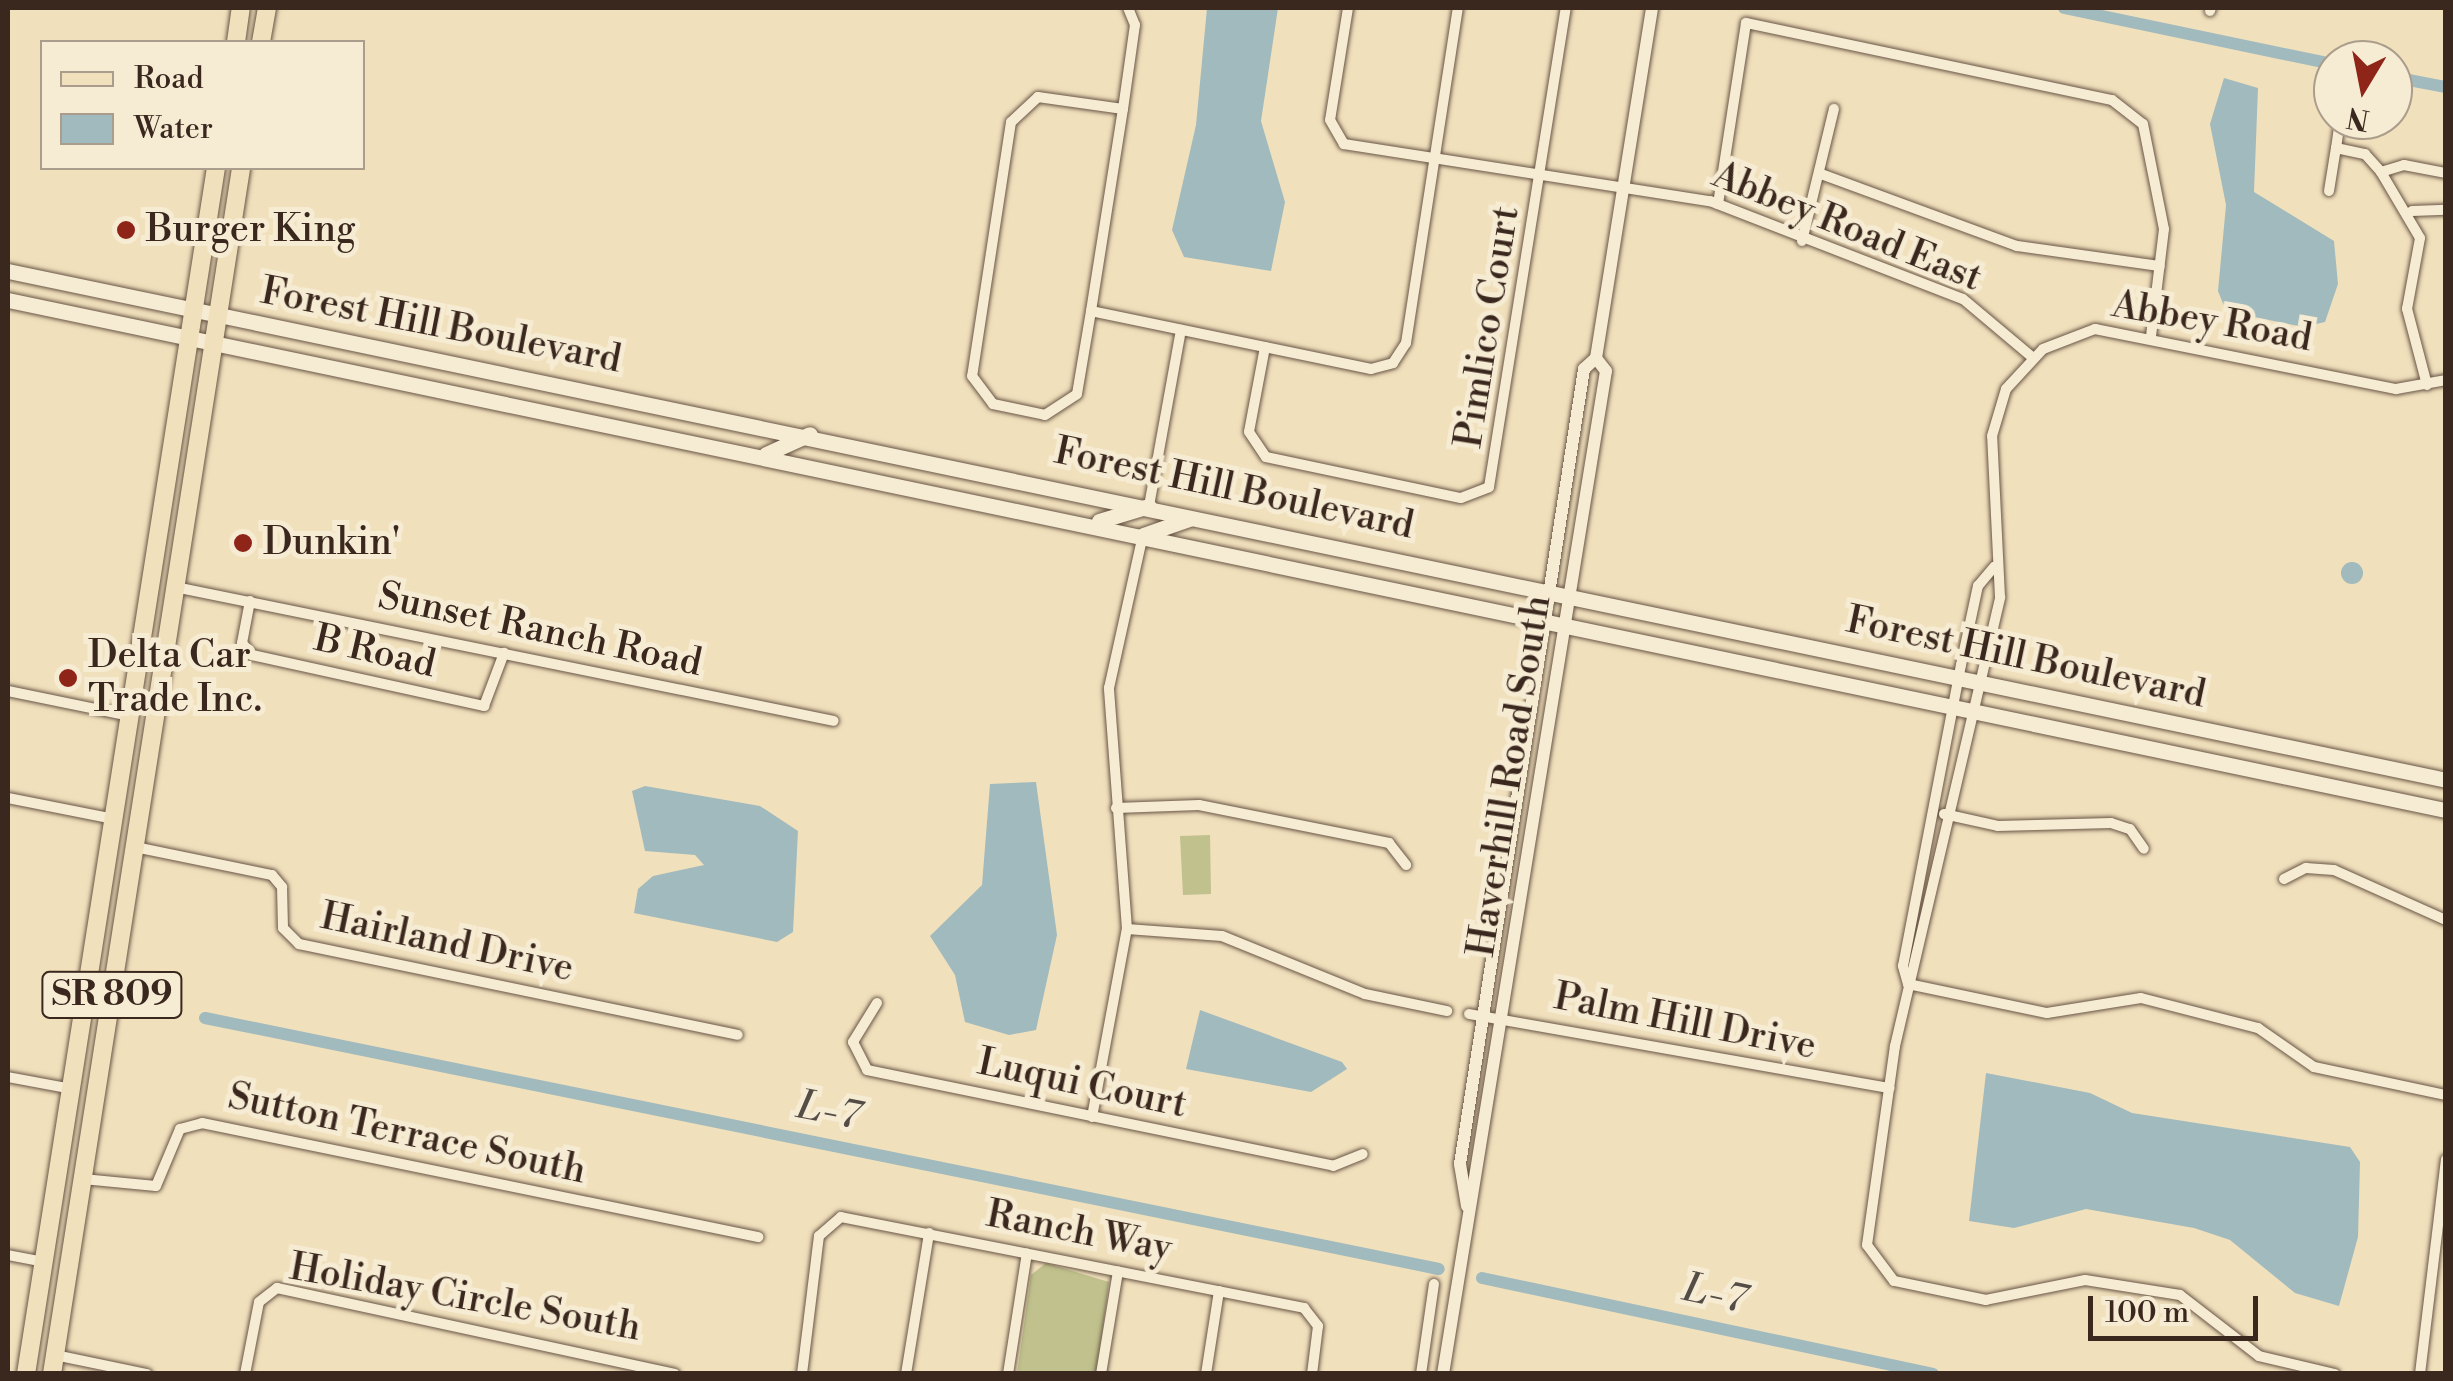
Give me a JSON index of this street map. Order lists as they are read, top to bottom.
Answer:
{
  "streets": {
    "main road": ["Forest Hill Boulevard", "SR 809"],
    "street": [
      "Abbey Road East",
      "Abbey Road",
      "Pimlico Court",
      "Sunset Ranch Road",
      "B Road",
      "Haverhill Road South",
      "Hairland Drive",
      "Palm Hill Drive",
      "Luqui Court",
      "Sutton Terrace South",
      "Ranch Way",
      "Holiday Circle South"
    ]
  },
  "crossings": [
    ["Abbey Road East", "Abbey Road"],
    ["Abbey Road East", "Pimlico Court"],
    ["Abbey Road East", "Haverhill Road South"],
    ["Forest Hill Boulevard", "Haverhill Road South"],
    ["Forest Hill Boulevard", "SR 809"],
    ["Sunset Ranch Road", "B Road"],
    ["Sunset Ranch Road", "SR 809"],
    ["Haverhill Road South", "Palm Hill Drive"],
    ["Hairland Drive", "SR 809"],
    ["SR 809", "Sutton Terrace South"]
  ],
  "water": ["L-7"],
  "places": ["Burger King", "Dunkin'", "Delta Car Trade Inc."],
  "legend": ["Road", "Water"],
  "scale_bar": "100 m",
  "north": "bottom"
}
